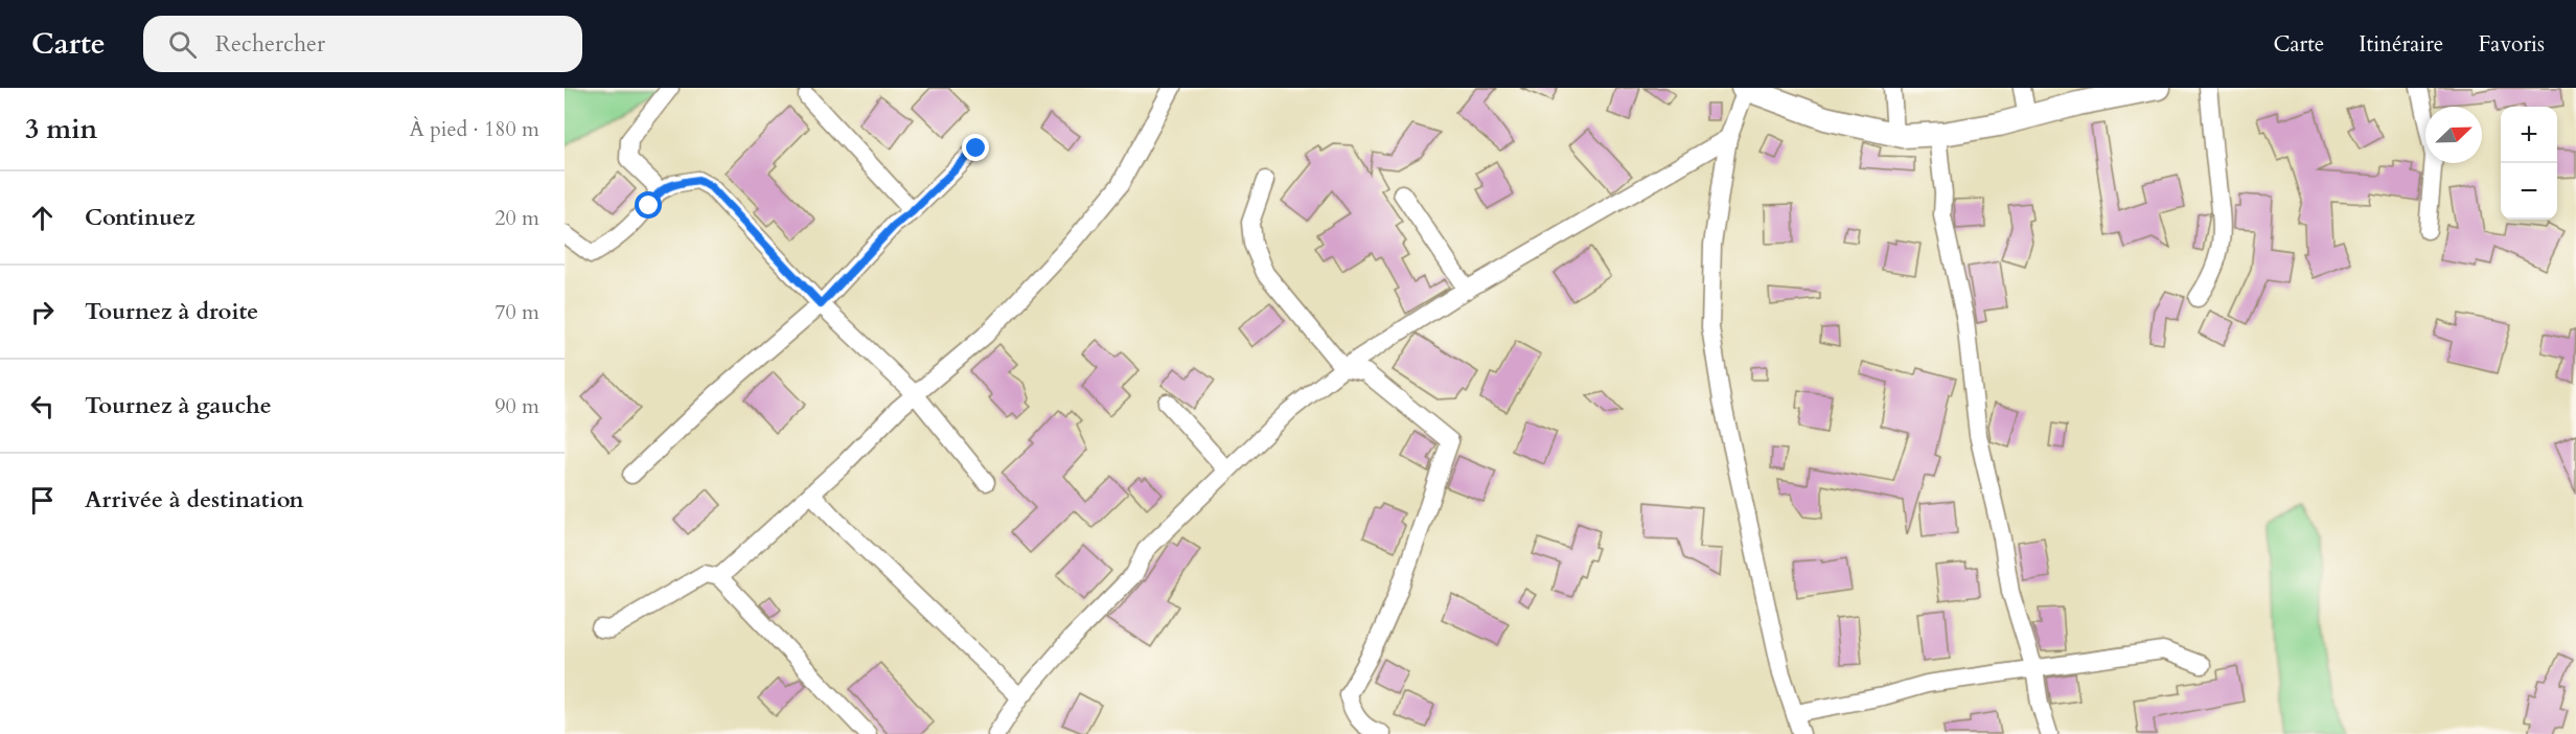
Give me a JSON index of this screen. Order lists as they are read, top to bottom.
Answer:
{
  "north": "top right",
  "page": {
    "header": "Carte",
    "search": "Rechercher",
    "nav": ["Carte", "Itinéraire", "Favoris"],
    "heading": ["3 min", "À pied · 180 m"],
    "map_buttons": ["+", "−"],
    "list": [
      ["Continuez", "20 m"],
      ["Tournez à droite", "70 m"],
      ["Tournez à gauche", "90 m"],
      "Arrivée à destination"
    ]
  }
}
